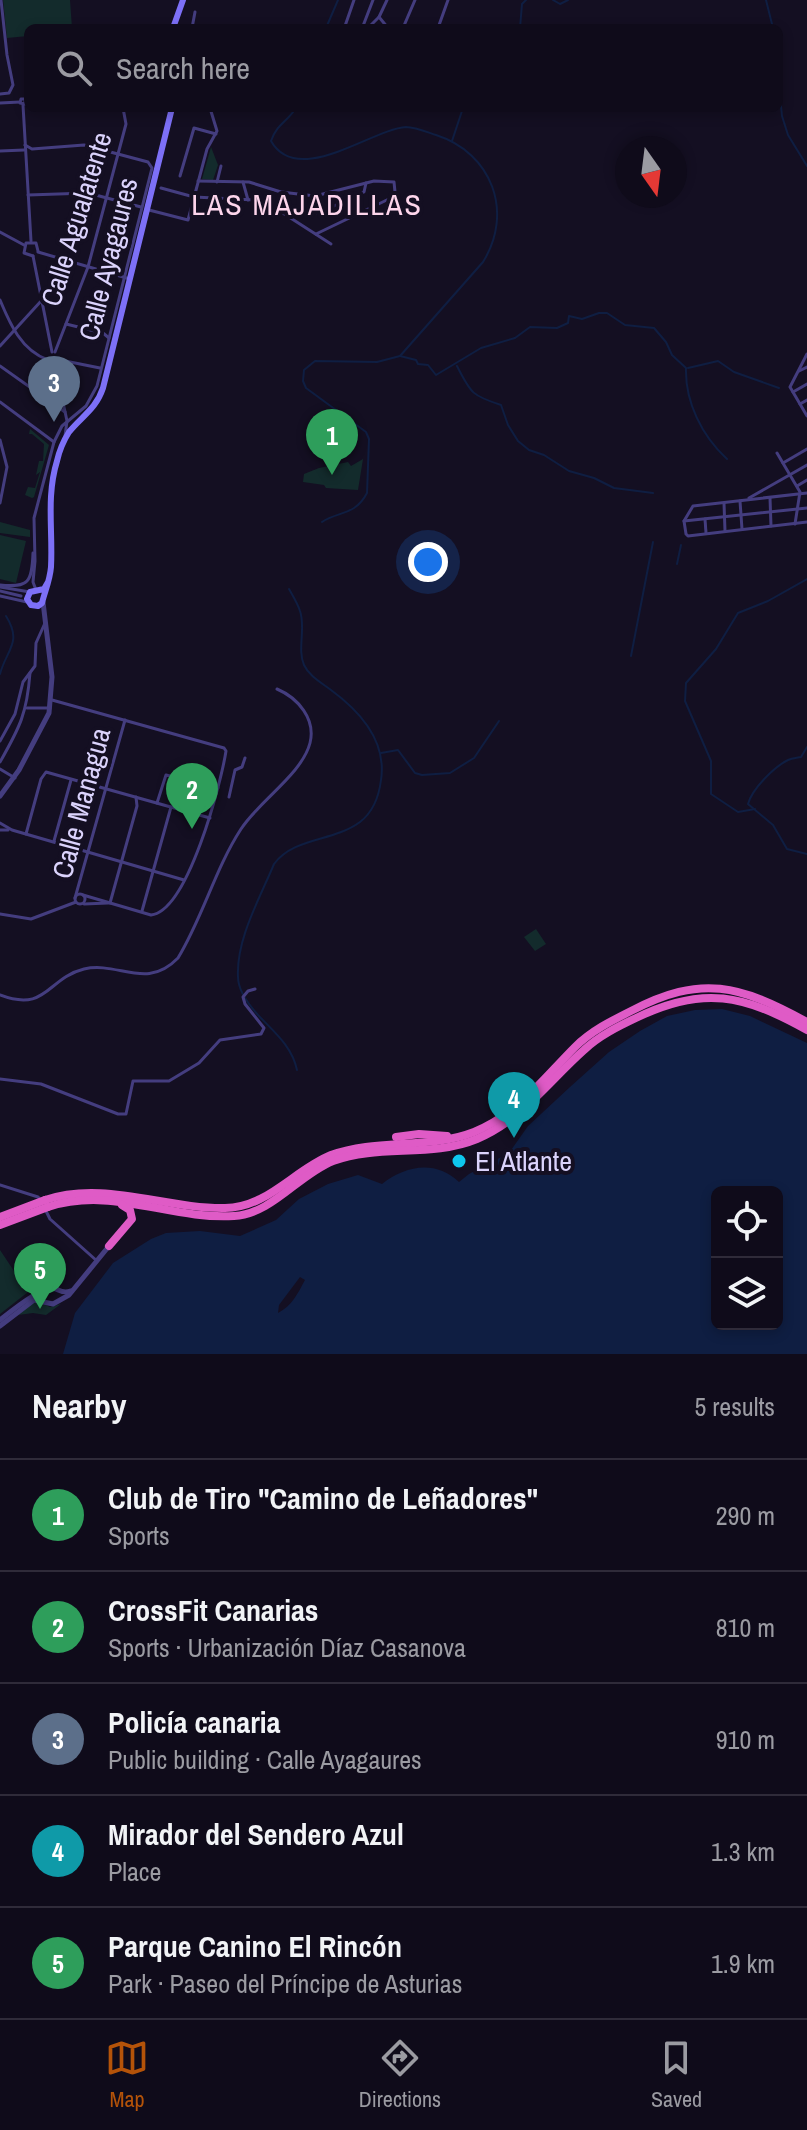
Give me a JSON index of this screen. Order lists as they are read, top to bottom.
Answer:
{
  "streets": {
    "street": ["Calle Agualatente", "Calle Ayagaures", "Calle Managua"]
  },
  "crossings": [
    ["Calle Agualatente", "Calle Ayagaures"]
  ],
  "districts": ["LAS MAJADILLAS"],
  "places": ["El Atlante"],
  "north": "bottom",
  "page": {
    "search": "Search here",
    "pins": [
      "3",
      "1",
      "2",
      "4",
      "5"
    ],
    "heading": ["Nearby", "5 results"],
    "list": [
      {
        "mark": "1",
        "name": "Club de Tiro \"Camino de Leñadores\"",
        "note": "Sports",
        "value": "290 m"
      },
      {
        "mark": "2",
        "name": "CrossFit Canarias",
        "note": "Sports · Urbanización Díaz Casanova",
        "value": "810 m"
      },
      {
        "mark": "3",
        "name": "Policía canaria",
        "note": "Public building · Calle Ayagaures",
        "value": "910 m"
      },
      {
        "mark": "4",
        "name": "Mirador del Sendero Azul",
        "note": "Place",
        "value": "1.3 km"
      },
      {
        "mark": "5",
        "name": "Parque Canino El Rincón",
        "note": "Park · Paseo del Príncipe de Asturias",
        "value": "1.9 km"
      }
    ],
    "nav": ["Map", "Directions", "Saved"]
  }
}
